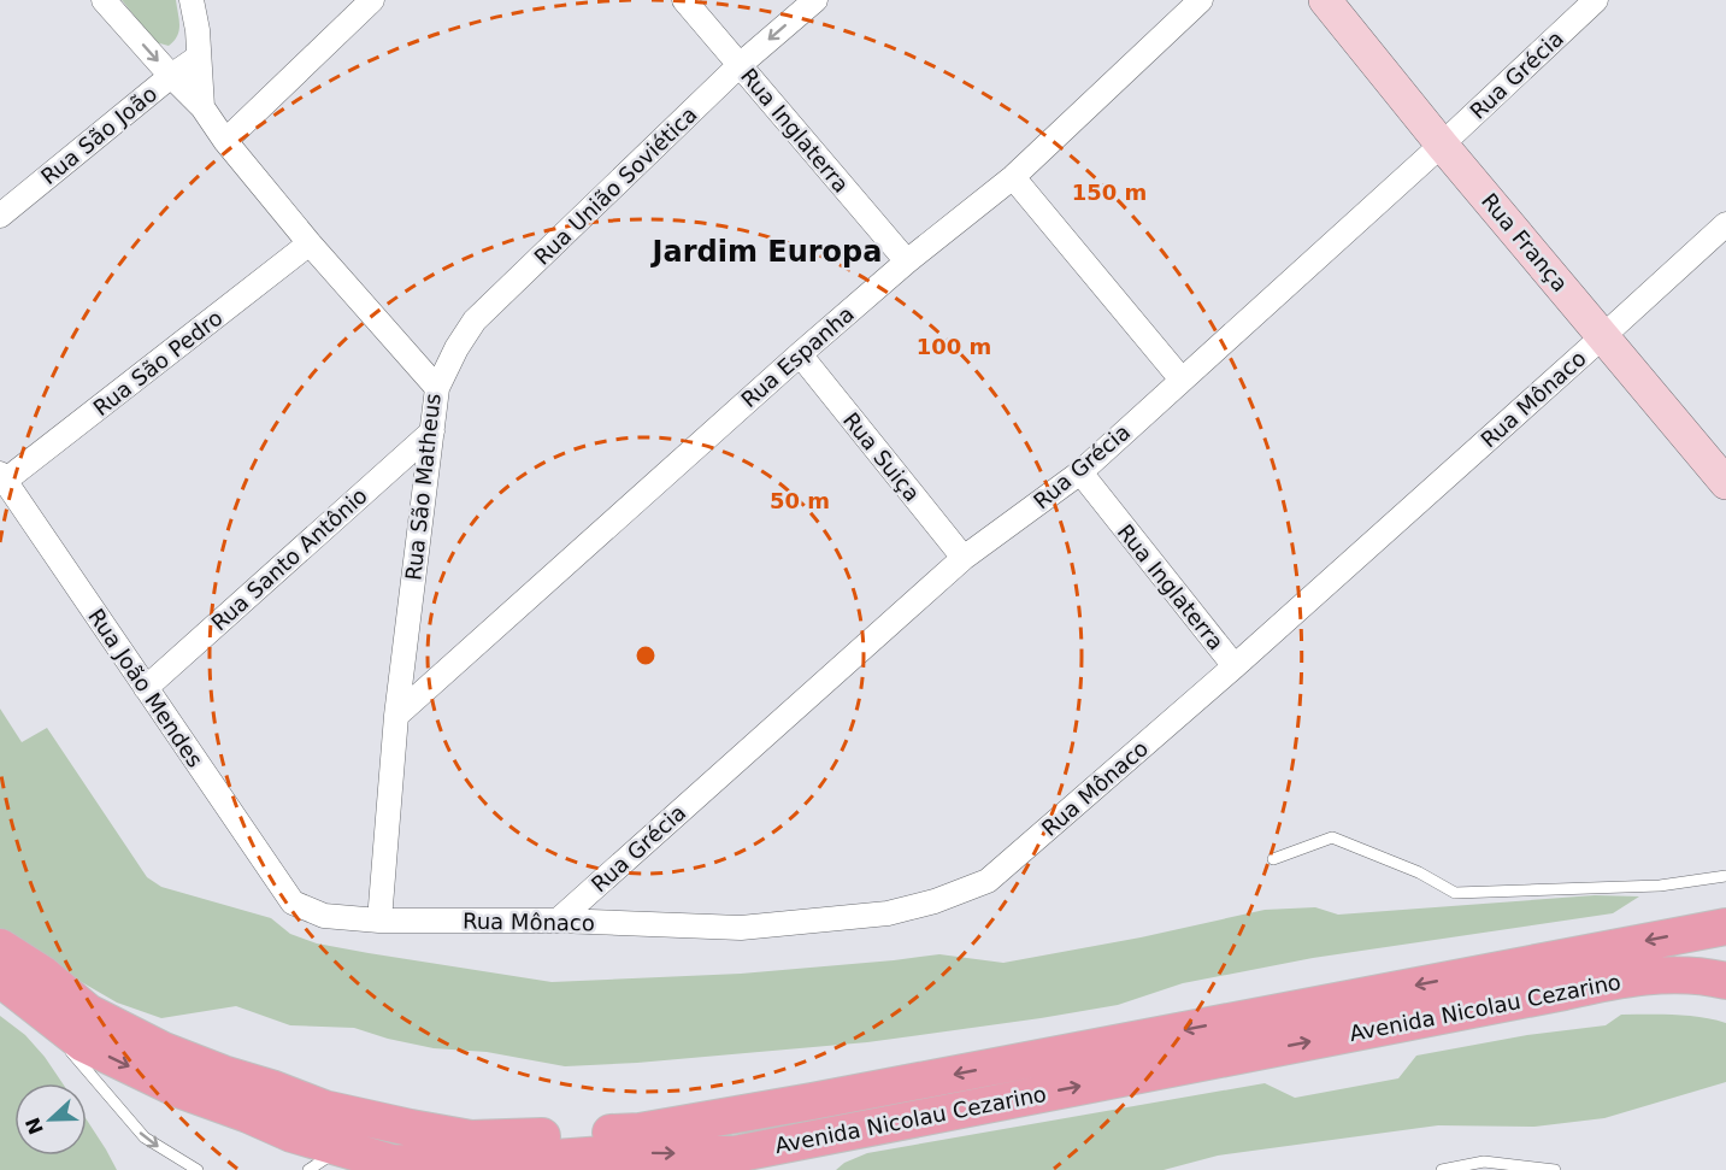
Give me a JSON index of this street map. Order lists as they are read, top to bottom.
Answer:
{
  "streets": {
    "main road": ["Avenida Nicolau Cezarino"],
    "street": [
      "Rua Grécia",
      "Rua Inglaterra",
      "Rua São João",
      "Rua União Soviética",
      "Rua França",
      "Rua Espanha",
      "Rua São Pedro",
      "Rua Mônaco",
      "Rua Suiça",
      "Rua São Matheus",
      "Rua Santo Antônio",
      "Rua João Mendes"
    ]
  },
  "crossings": [
    ["Rua Grécia", "Rua Inglaterra"],
    ["Rua Grécia", "Rua França"],
    ["Rua Grécia", "Rua Mônaco"],
    ["Rua Grécia", "Rua Suiça"],
    ["Rua Inglaterra", "Rua União Soviética"],
    ["Rua Inglaterra", "Rua Espanha"],
    ["Rua Inglaterra", "Rua Mônaco"],
    ["Rua São João", "Rua São Matheus"],
    ["Rua União Soviética", "Rua São Matheus"],
    ["Rua França", "Rua Mônaco"],
    ["Rua Espanha", "Rua Suiça"],
    ["Rua Espanha", "Rua São Matheus"],
    ["Rua São Pedro", "Rua São Matheus"],
    ["Rua São Pedro", "Rua João Mendes"],
    ["Rua Mônaco", "Rua São Matheus"],
    ["Rua Mônaco", "Rua João Mendes"],
    ["Rua São Matheus", "Rua Santo Antônio"],
    ["Rua Santo Antônio", "Rua João Mendes"]
  ],
  "districts": ["Jardim Europa"],
  "north": "left",
  "rings": ["150 m", "100 m", "50 m"]
}
